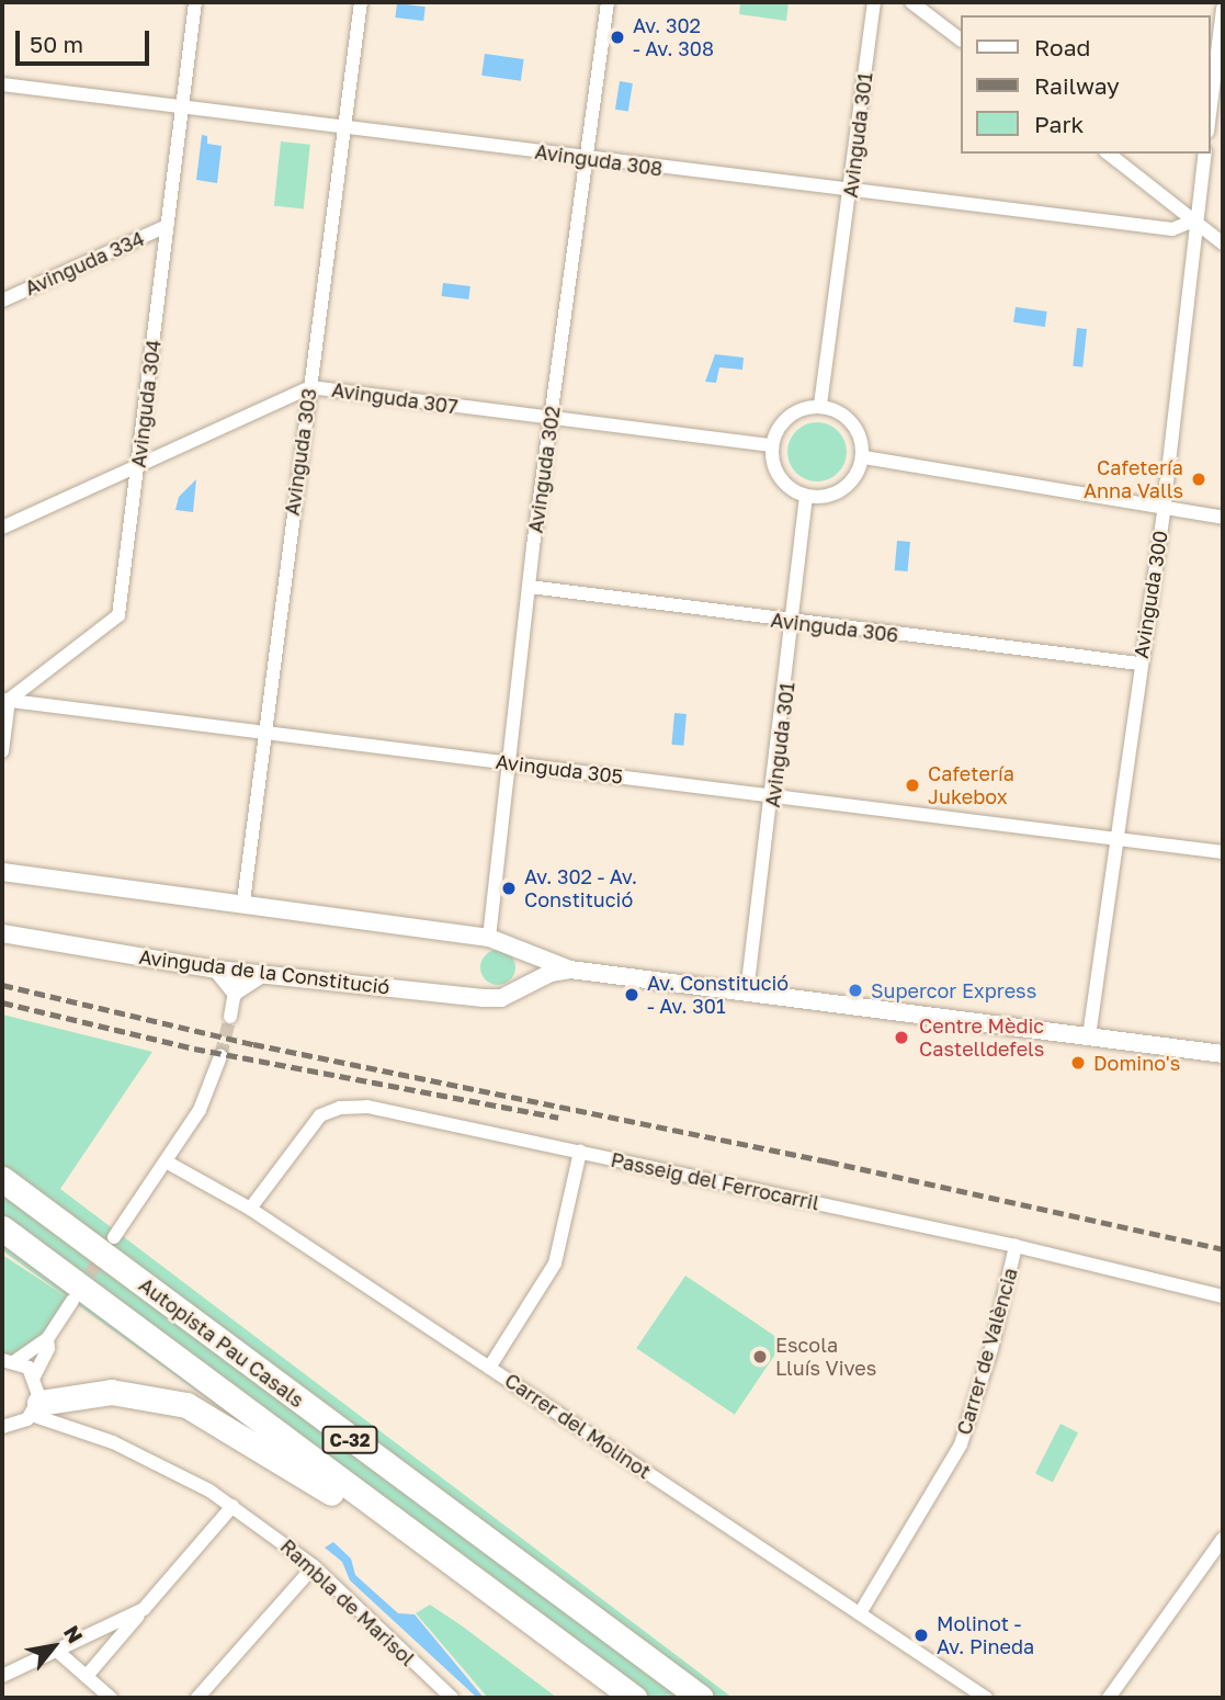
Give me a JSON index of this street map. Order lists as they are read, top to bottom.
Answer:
{
  "streets": {
    "highway": ["Autopista Pau Casals", "C-32"],
    "street": [
      "Avinguda 301",
      "Avinguda 308",
      "Avinguda 334",
      "Avinguda 307",
      "Avinguda 304",
      "Avinguda 303",
      "Avinguda 302",
      "Avinguda 300",
      "Avinguda 306",
      "Avinguda 305",
      "Avinguda de la Constitució",
      "Passeig del Ferrocarril",
      "Carrer de València",
      "Carrer del Molinot",
      "Rambla de Marisol"
    ]
  },
  "crossings": [
    ["Avinguda 301", "Avinguda 308"],
    ["Avinguda 301", "Avinguda 307"],
    ["Avinguda 301", "Avinguda 306"],
    ["Avinguda 301", "Avinguda 305"],
    ["Avinguda 301", "Avinguda de la Constitució"],
    ["Avinguda 308", "Avinguda 304"],
    ["Avinguda 308", "Avinguda 303"],
    ["Avinguda 308", "Avinguda 302"],
    ["Avinguda 308", "Avinguda 300"],
    ["Avinguda 334", "Avinguda 304"],
    ["Avinguda 307", "Avinguda 304"],
    ["Avinguda 307", "Avinguda 303"],
    ["Avinguda 307", "Avinguda 302"],
    ["Avinguda 304", "Avinguda 305"],
    ["Avinguda 303", "Avinguda 305"],
    ["Avinguda 303", "Avinguda de la Constitució"],
    ["Avinguda 302", "Avinguda 306"],
    ["Avinguda 302", "Avinguda 305"],
    ["Avinguda 302", "Avinguda de la Constitució"],
    ["Avinguda 300", "Avinguda 306"],
    ["Avinguda 300", "Avinguda 305"],
    ["Avinguda 300", "Avinguda de la Constitució"],
    ["Passeig del Ferrocarril", "Carrer de València"],
    ["Passeig del Ferrocarril", "Carrer del Molinot"],
    ["Carrer de València", "Carrer del Molinot"]
  ],
  "places": [
    "Av. 302 - Av. 308",
    "Cafetería Anna Valls",
    "Cafetería Jukebox",
    "Av. 302 - Av. Constitució",
    "Supercor Express",
    "Av. Constitució - Av. 301",
    "Centre Mèdic Castelldefels",
    "Domino's",
    "Escola Lluís Vives",
    "Molinot - Av. Pineda"
  ],
  "legend": ["Road", "Railway", "Park"],
  "scale_bar": "50 m",
  "north": "top right"
}
